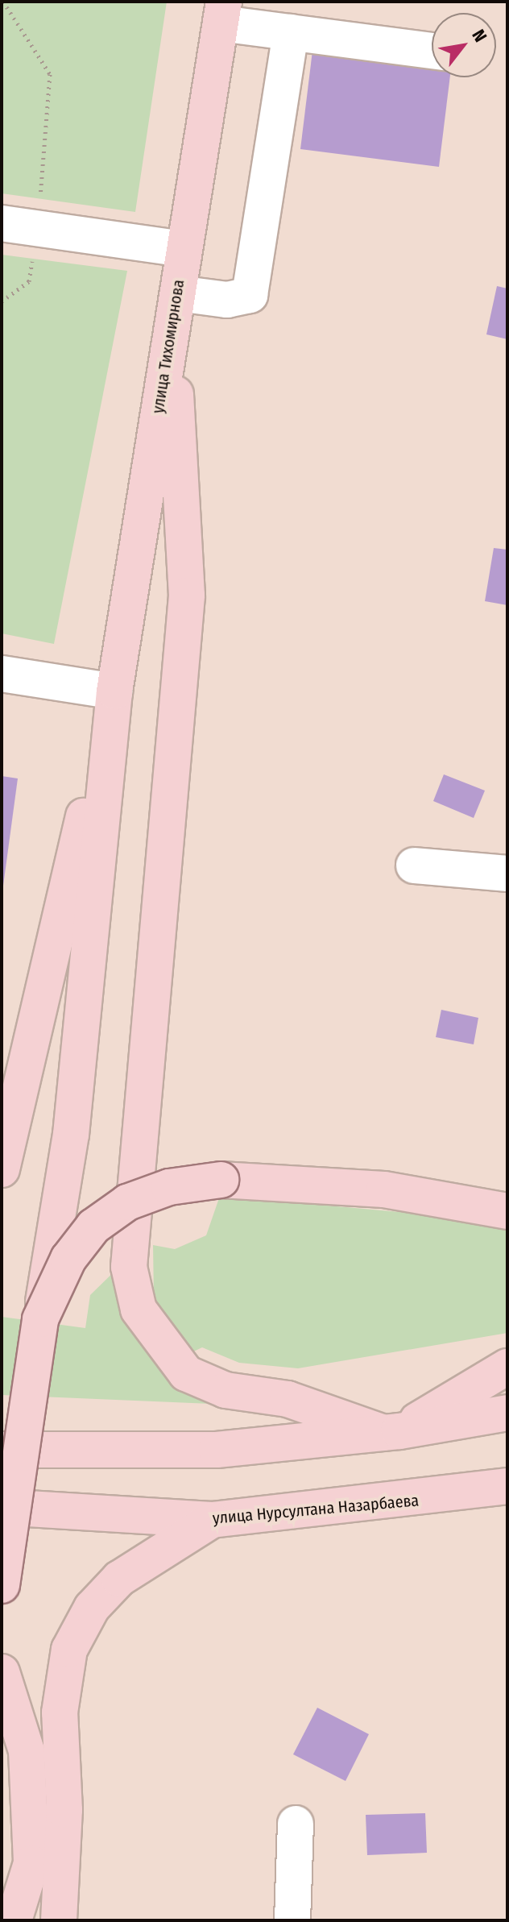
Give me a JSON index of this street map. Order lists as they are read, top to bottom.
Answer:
{
  "streets": {
    "main road": ["улица Тихомирнова", "улица Нурсултана Назарбаева"]
  },
  "north": "top right"
}
